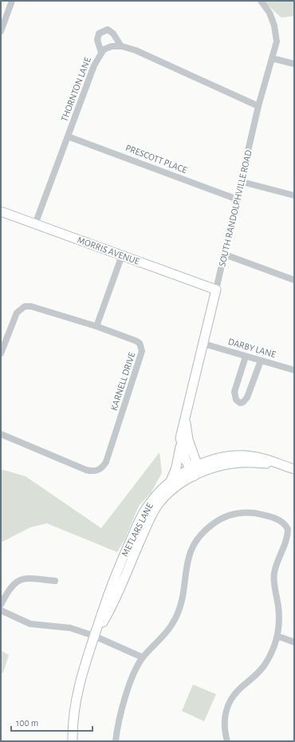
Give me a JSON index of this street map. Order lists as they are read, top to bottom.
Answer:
{
  "streets": {
    "main road": ["SOUTH RANDOLPHVILLE ROAD", "MORRIS AVENUE", "METLARS LANE"],
    "street": [
      "THORNTON LANE",
      "PRESCOTT PLACE",
      "DARBY LANE",
      "KARNELL DRIVE"
    ]
  },
  "crossings": [
    ["THORNTON LANE", "PRESCOTT PLACE"],
    ["THORNTON LANE", "SOUTH RANDOLPHVILLE ROAD"],
    ["THORNTON LANE", "MORRIS AVENUE"],
    ["PRESCOTT PLACE", "SOUTH RANDOLPHVILLE ROAD"],
    ["SOUTH RANDOLPHVILLE ROAD", "MORRIS AVENUE"],
    ["SOUTH RANDOLPHVILLE ROAD", "DARBY LANE"],
    ["SOUTH RANDOLPHVILLE ROAD", "METLARS LANE"]
  ],
  "scale_bar": "100 m"
}
